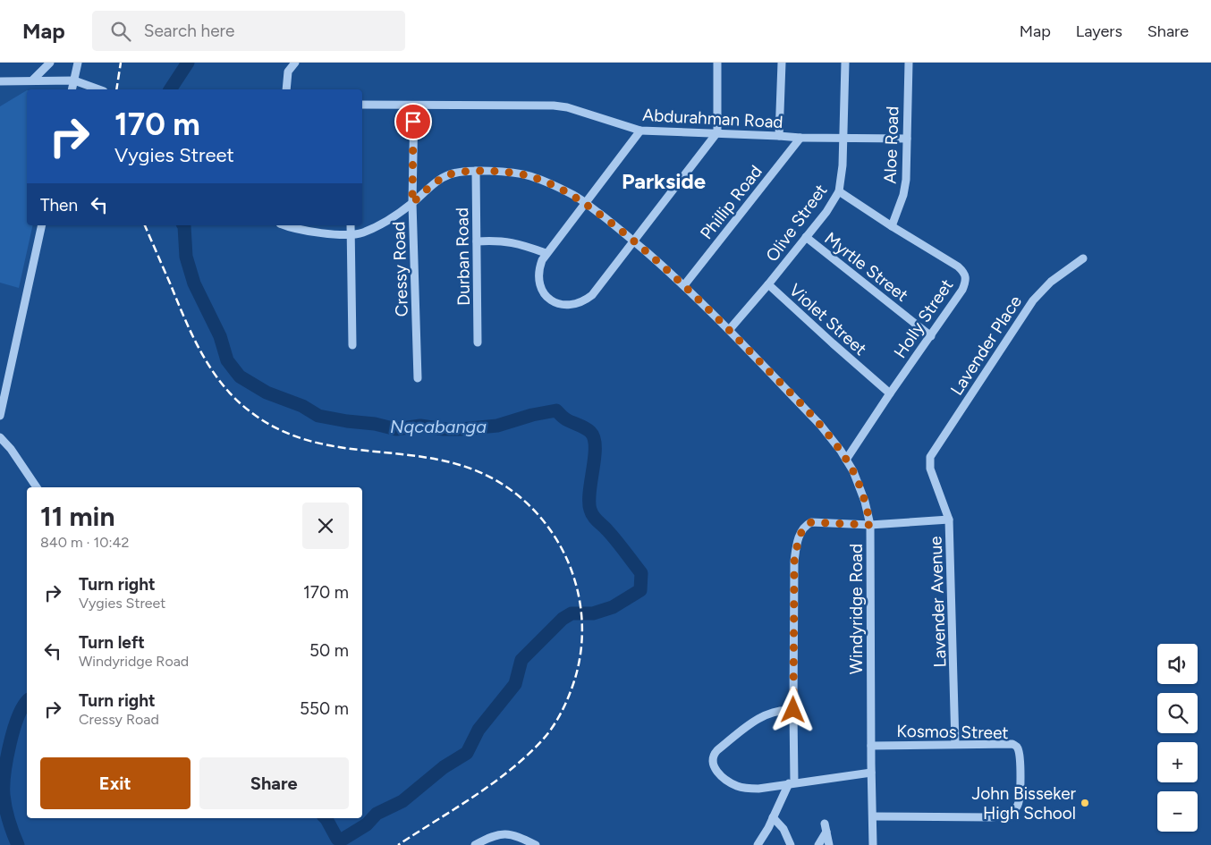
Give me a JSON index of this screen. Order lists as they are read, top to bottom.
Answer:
{
  "streets": {
    "street": [
      "Abdurahman Road",
      "Aloe Road",
      "Phillip Road",
      "Olive Street",
      "Durban Road",
      "Myrtle Street",
      "Cressy Road",
      "Holly Street",
      "Violet Street",
      "Lavender Place",
      "Lavender Avenue",
      "Windyridge Road",
      "Kosmos Street"
    ]
  },
  "crossings": [
    ["Abdurahman Road", "Aloe Road"],
    ["Abdurahman Road", "Phillip Road"],
    ["Abdurahman Road", "Olive Street"],
    ["Abdurahman Road", "Cressy Road"],
    ["Aloe Road", "Holly Street"],
    ["Phillip Road", "Windyridge Road"],
    ["Olive Street", "Myrtle Street"],
    ["Olive Street", "Holly Street"],
    ["Olive Street", "Violet Street"],
    ["Olive Street", "Windyridge Road"],
    ["Durban Road", "Windyridge Road"],
    ["Myrtle Street", "Holly Street"],
    ["Cressy Road", "Windyridge Road"],
    ["Holly Street", "Violet Street"],
    ["Holly Street", "Windyridge Road"],
    ["Lavender Place", "Lavender Avenue"],
    ["Lavender Avenue", "Kosmos Street"],
    ["Windyridge Road", "Kosmos Street"]
  ],
  "districts": ["Parkside"],
  "water": ["Nqcabanga"],
  "places": ["John Bisseker High School"],
  "page": {
    "header": "Map",
    "search": "Search here",
    "nav": ["Map", "Layers", "Share"],
    "turn": ["170 m", "Vygies Street"],
    "then": "Then",
    "heading": ["11 min", "840 m · 10:42"],
    "list": [
      {
        "name": "Turn right",
        "note": "Vygies Street",
        "value": "170 m"
      },
      {
        "name": "Turn left",
        "note": "Windyridge Road",
        "value": "50 m"
      },
      {
        "name": "Turn right",
        "note": "Cressy Road",
        "value": "550 m"
      }
    ],
    "map_buttons": ["+", "−"],
    "buttons": ["Exit", "Share"]
  }
}
